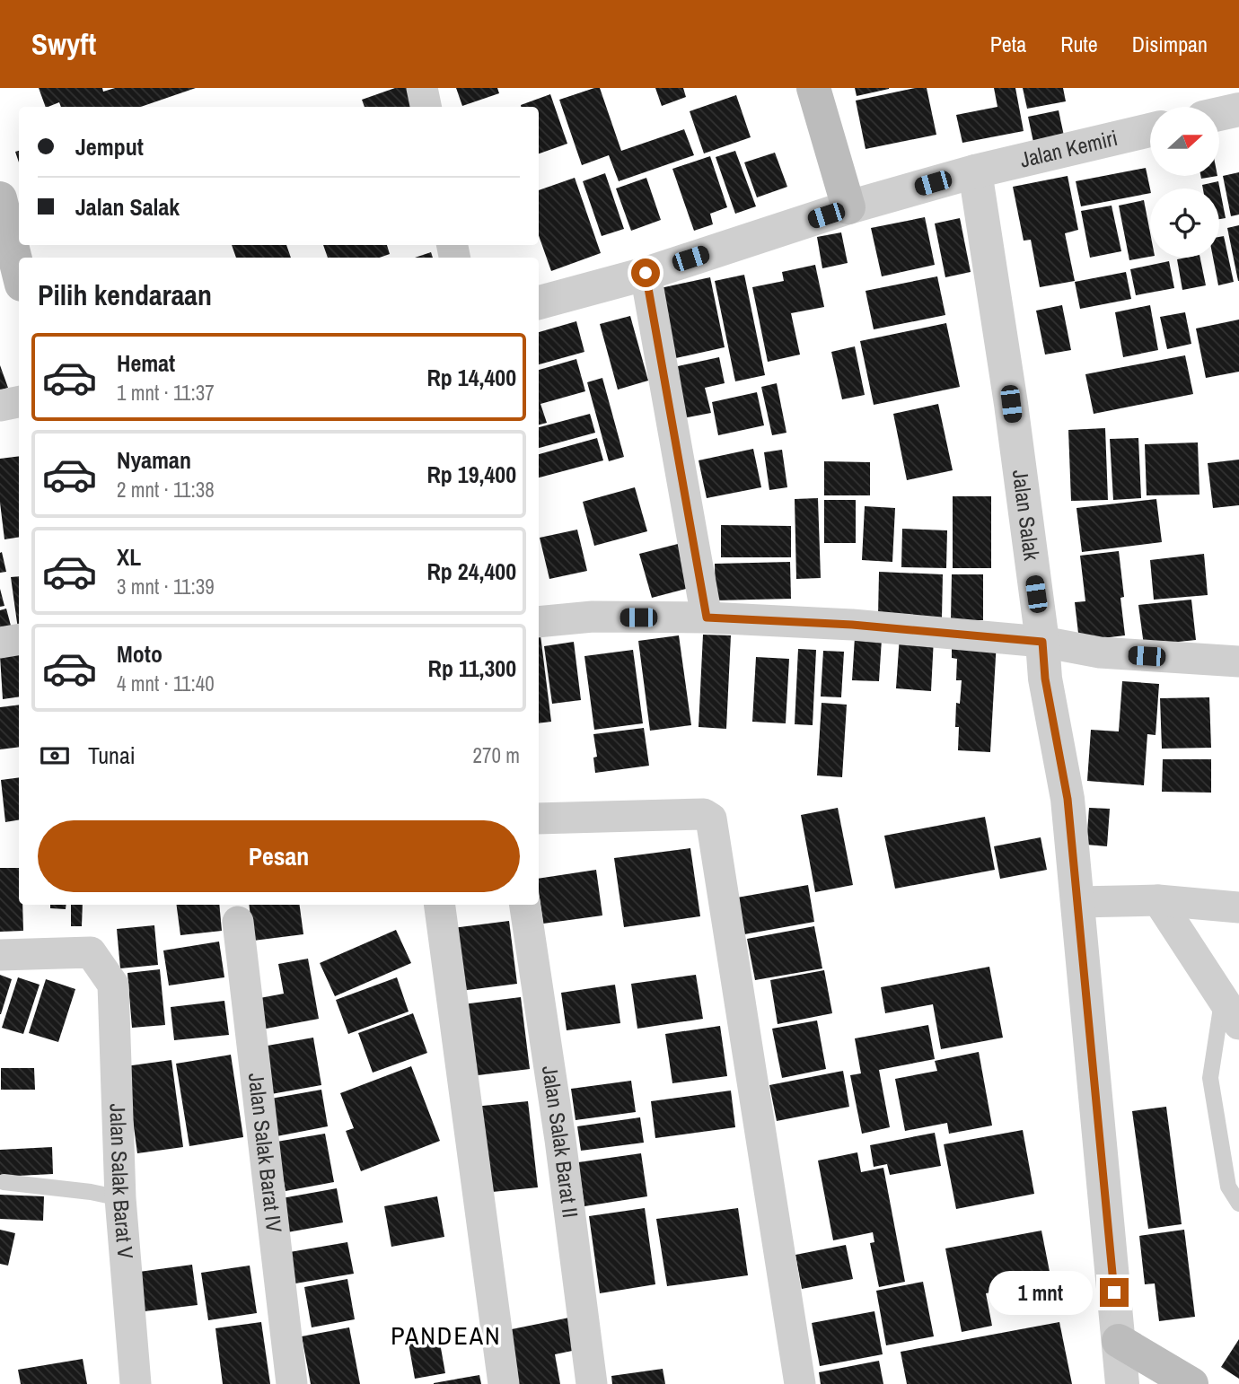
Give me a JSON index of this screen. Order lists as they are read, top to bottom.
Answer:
{
  "streets": {
    "street": [
      "Jalan Kemiri",
      "Jalan Salak",
      "Jalan Salak Barat II",
      "Jalan Salak Barat IV",
      "Jalan Salak Barat V"
    ]
  },
  "crossings": [
    ["Jalan Kemiri", "Jalan Salak"]
  ],
  "districts": ["PANDEAN"],
  "north": "right",
  "page": {
    "header": "Swyft",
    "nav": ["Peta", "Rute", "Disimpan"],
    "banner": ["Jemput", "Jalan Salak"],
    "heading": "Pilih kendaraan",
    "list": [
      {
        "name": "Hemat",
        "note": "1 mnt · 11:37",
        "value": "Rp 14,400"
      },
      {
        "name": "Nyaman",
        "note": "2 mnt · 11:38",
        "value": "Rp 19,400"
      },
      {
        "name": "XL",
        "note": "3 mnt · 11:39",
        "value": "Rp 24,400"
      },
      {
        "name": "Moto",
        "note": "4 mnt · 11:40",
        "value": "Rp 11,300"
      }
    ],
    "pay": ["Tunai", "270 m"],
    "buttons": "Pesan",
    "bubble": "1 mnt"
  }
}
